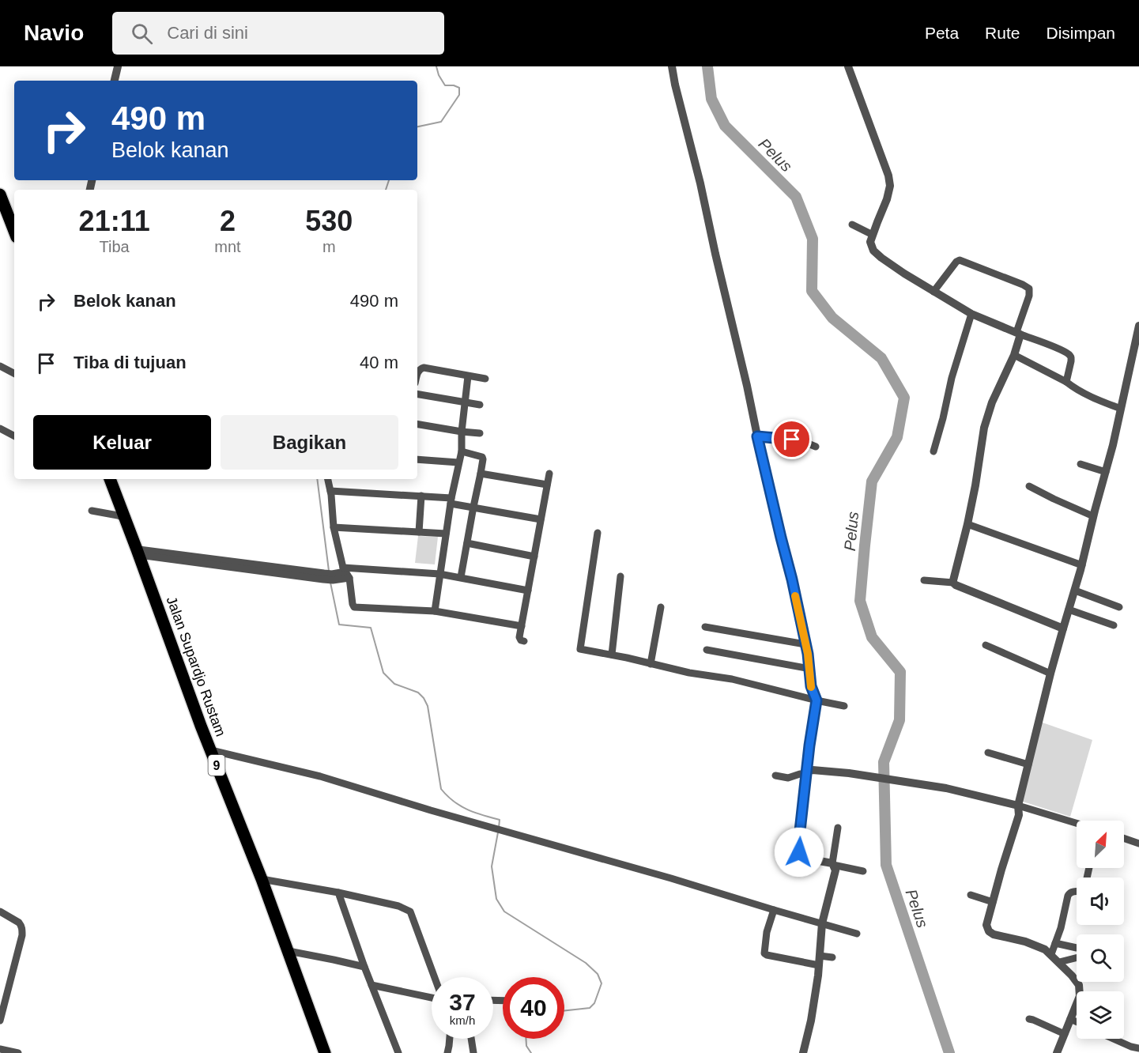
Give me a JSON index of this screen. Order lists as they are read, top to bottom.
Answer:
{
  "streets": {
    "highway": ["Jalan Supardjo Rustam", "9"]
  },
  "water": ["Pelus"],
  "north": "top right",
  "page": {
    "header": "Navio",
    "search": "Cari di sini",
    "nav": ["Peta", "Rute", "Disimpan"],
    "turn": ["490 m", "Belok kanan"],
    "eta": [
      "21:11",
      "Tiba",
      "2",
      "mnt",
      "530",
      "m"
    ],
    "list": [
      {
        "name": "Belok kanan",
        "value": "490 m"
      },
      {
        "name": "Tiba di tujuan",
        "value": "40 m"
      }
    ],
    "buttons": ["Keluar", "Bagikan"],
    "speed": "37 km/h",
    "limit": "40"
  }
}
